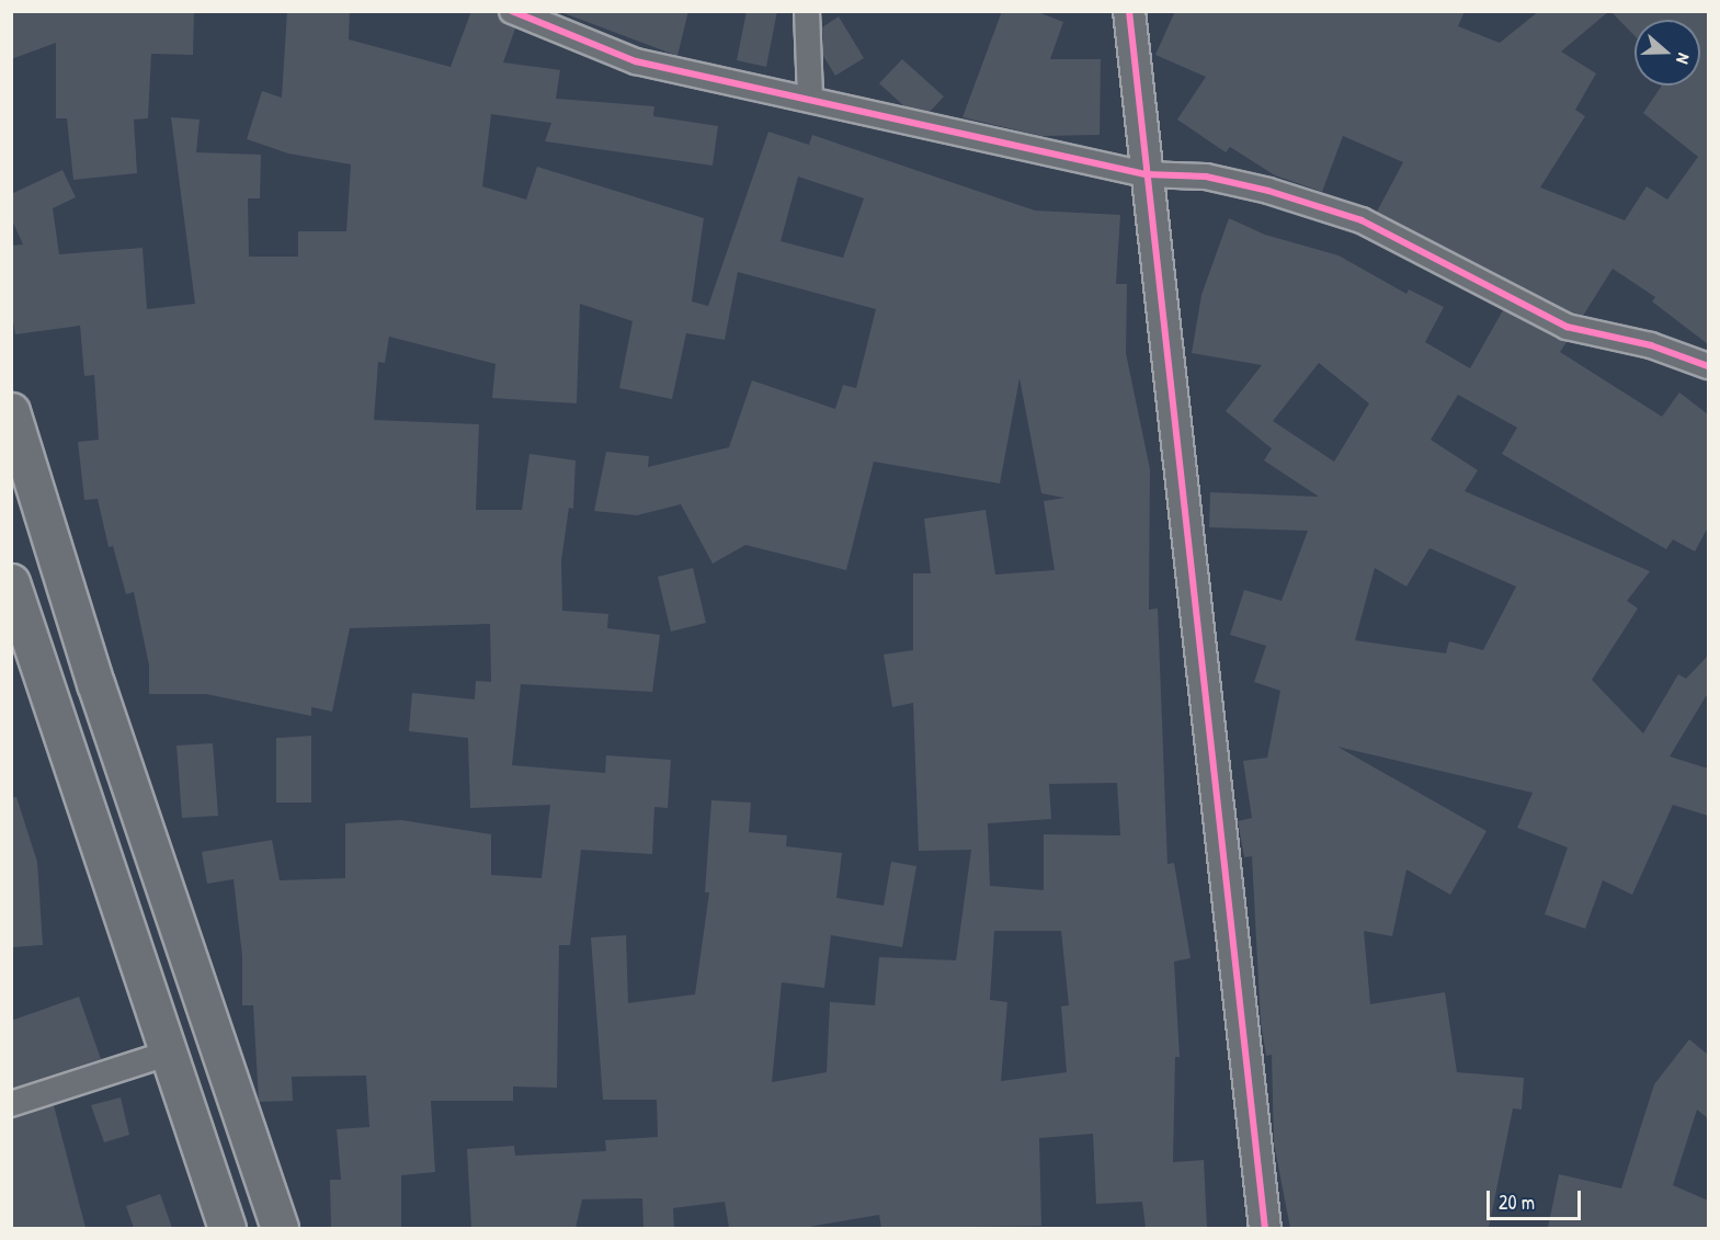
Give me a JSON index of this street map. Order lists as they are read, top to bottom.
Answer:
{
  "scale_bar": "20 m",
  "north": "right"
}
